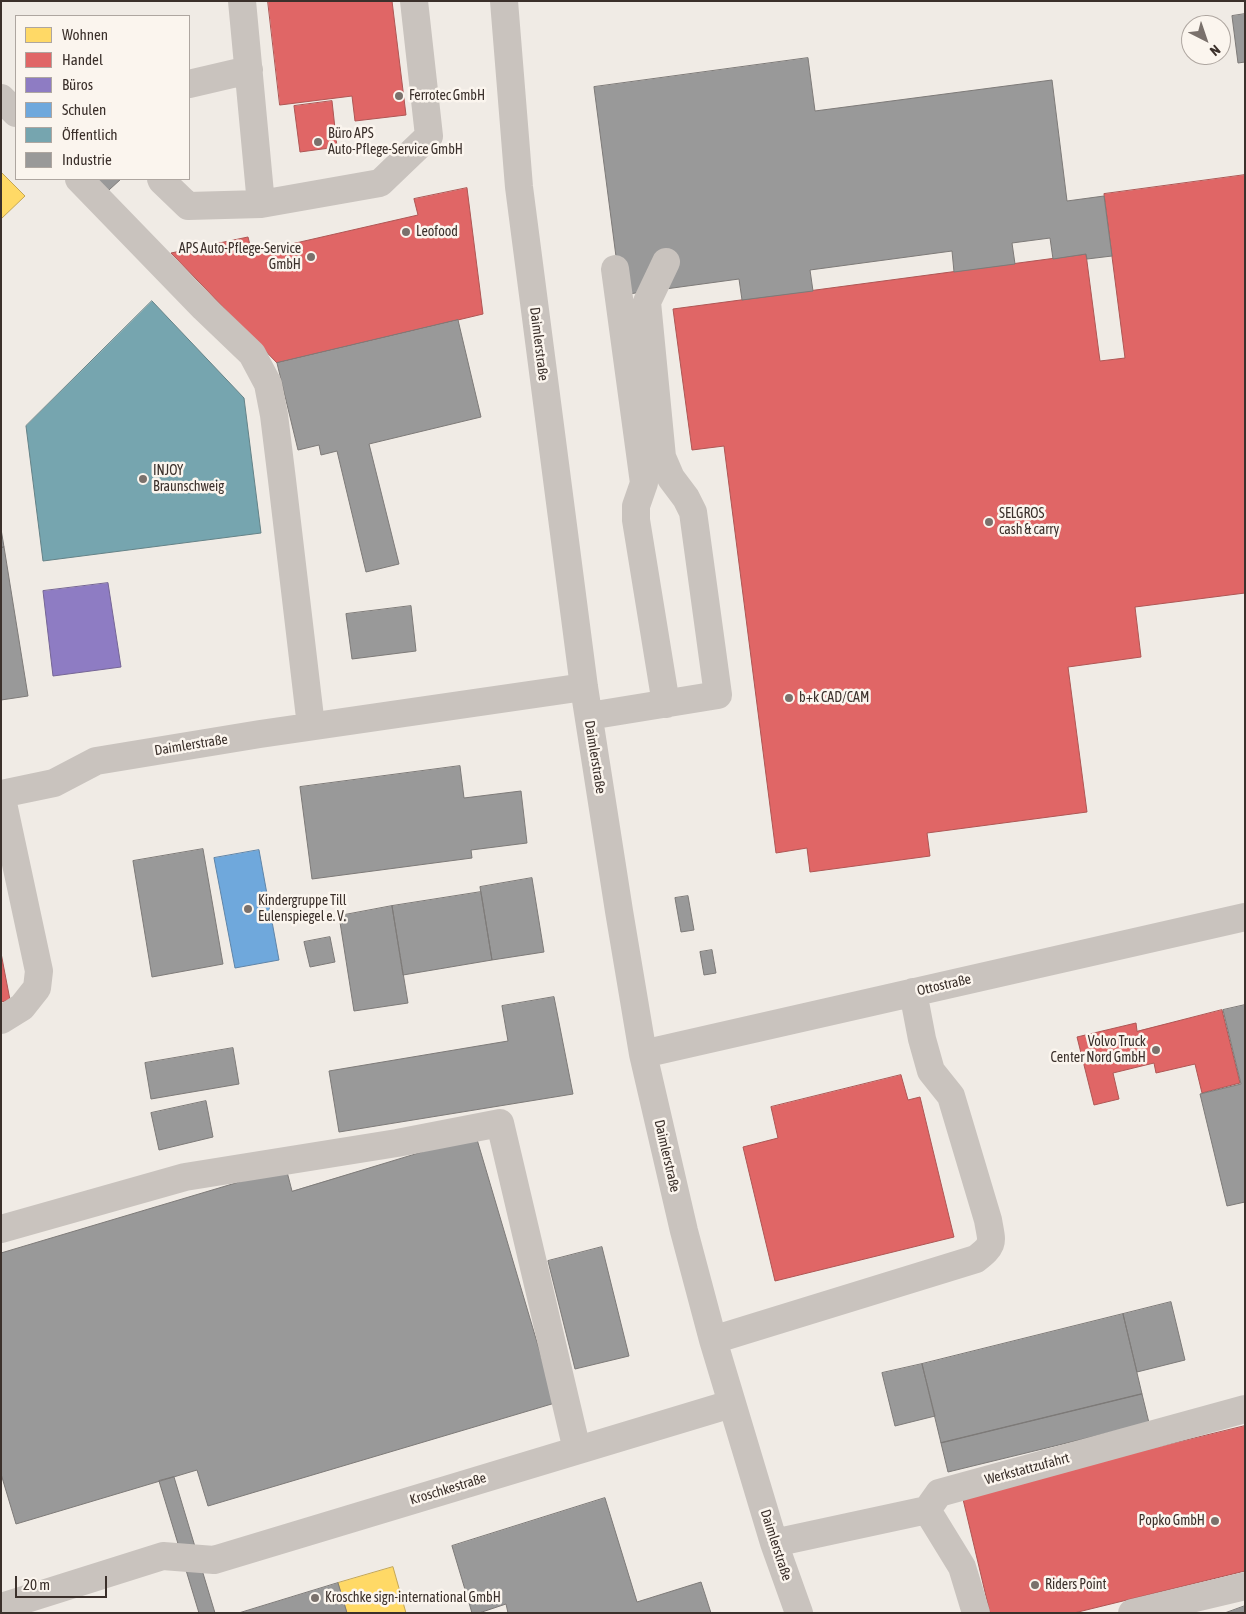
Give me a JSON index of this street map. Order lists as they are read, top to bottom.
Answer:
{
  "streets": {
    "street": [
      "Daimlerstraße",
      "Ottostraße",
      "Werkstattzufahrt",
      "Kroschkestraße"
    ]
  },
  "crossings": [
    ["Daimlerstraße", "Ottostraße"],
    ["Daimlerstraße", "Kroschkestraße"]
  ],
  "places": [
    "Ferrotec GmbH",
    "Büro APS Auto-Pflege-Service GmbH",
    "Leofood",
    "APS Auto-Pflege-Service GmbH",
    "INJOY Braunschweig",
    "SELGROS cash & carry",
    "b+k CAD/CAM",
    "Kindergruppe Till Eulenspiegel e. V.",
    "Volvo Truck Center Nord GmbH",
    "Popko GmbH",
    "Riders Point",
    "Kroschke sign-international GmbH"
  ],
  "legend": [
    "Wohnen",
    "Handel",
    "Büros",
    "Schulen",
    "Öffentlich",
    "Industrie"
  ],
  "scale_bar": "20 m",
  "north": "bottom right"
}
